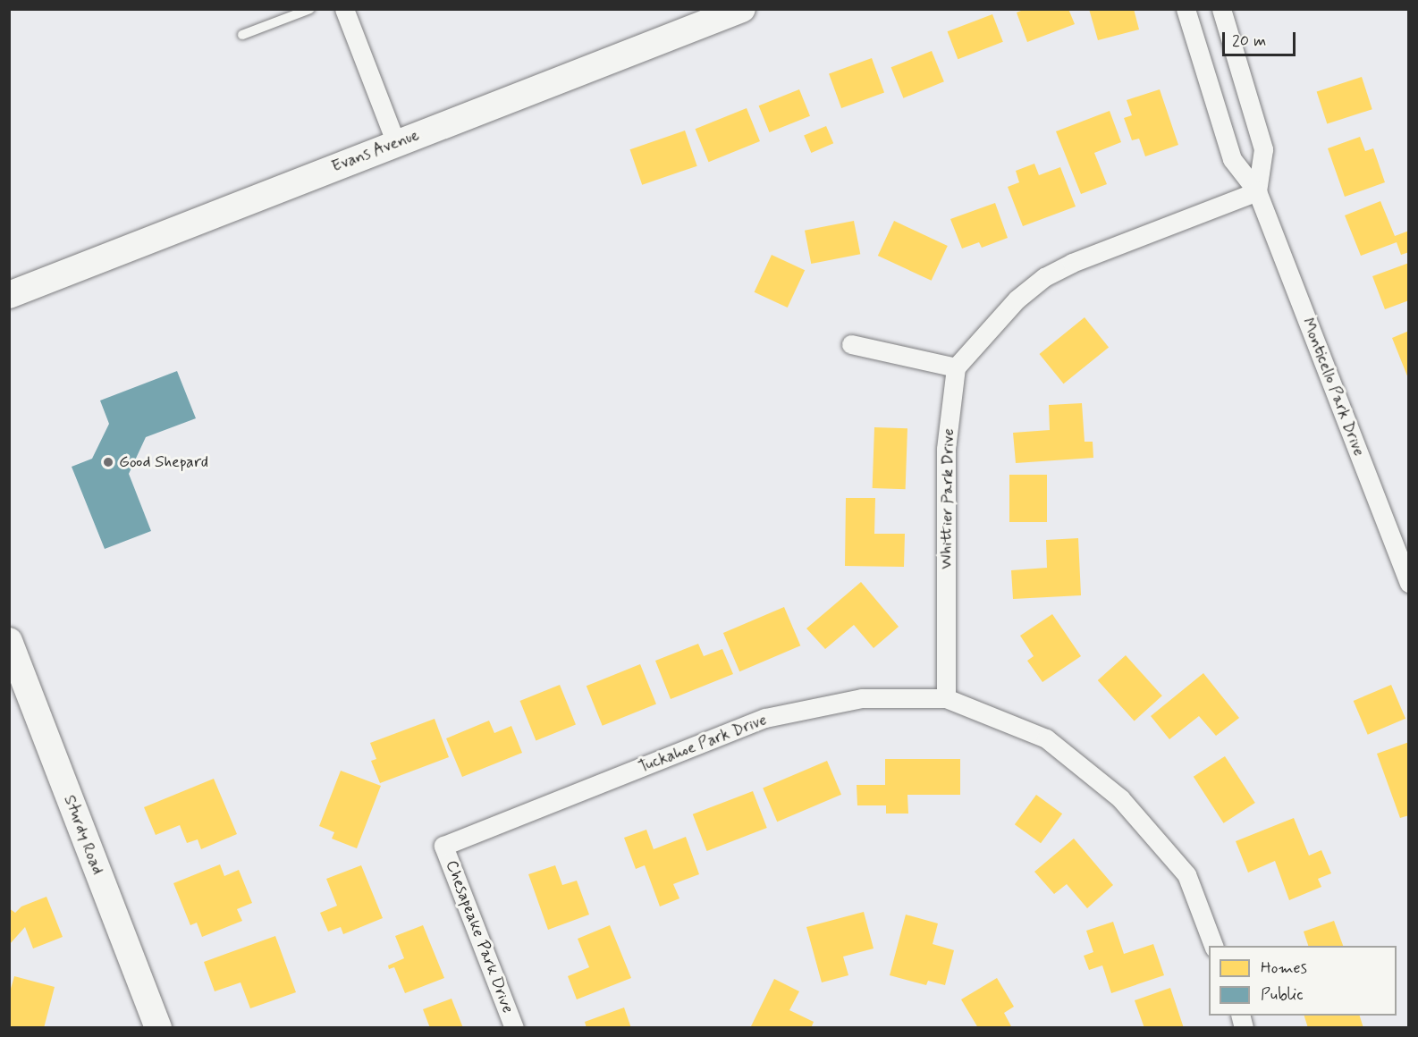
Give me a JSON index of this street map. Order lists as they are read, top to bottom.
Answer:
{
  "streets": {
    "street": [
      "Evans Avenue",
      "Monticello Park Drive",
      "Whittier Park Drive",
      "Tuckahoe Park Drive",
      "Sturdy Road",
      "Chesapeake Park Drive"
    ]
  },
  "crossings": [
    ["Whittier Park Drive", "Tuckahoe Park Drive"],
    ["Tuckahoe Park Drive", "Chesapeake Park Drive"]
  ],
  "places": ["Good Shepard"],
  "legend": ["Homes", "Public"],
  "scale_bar": "20 m"
}
